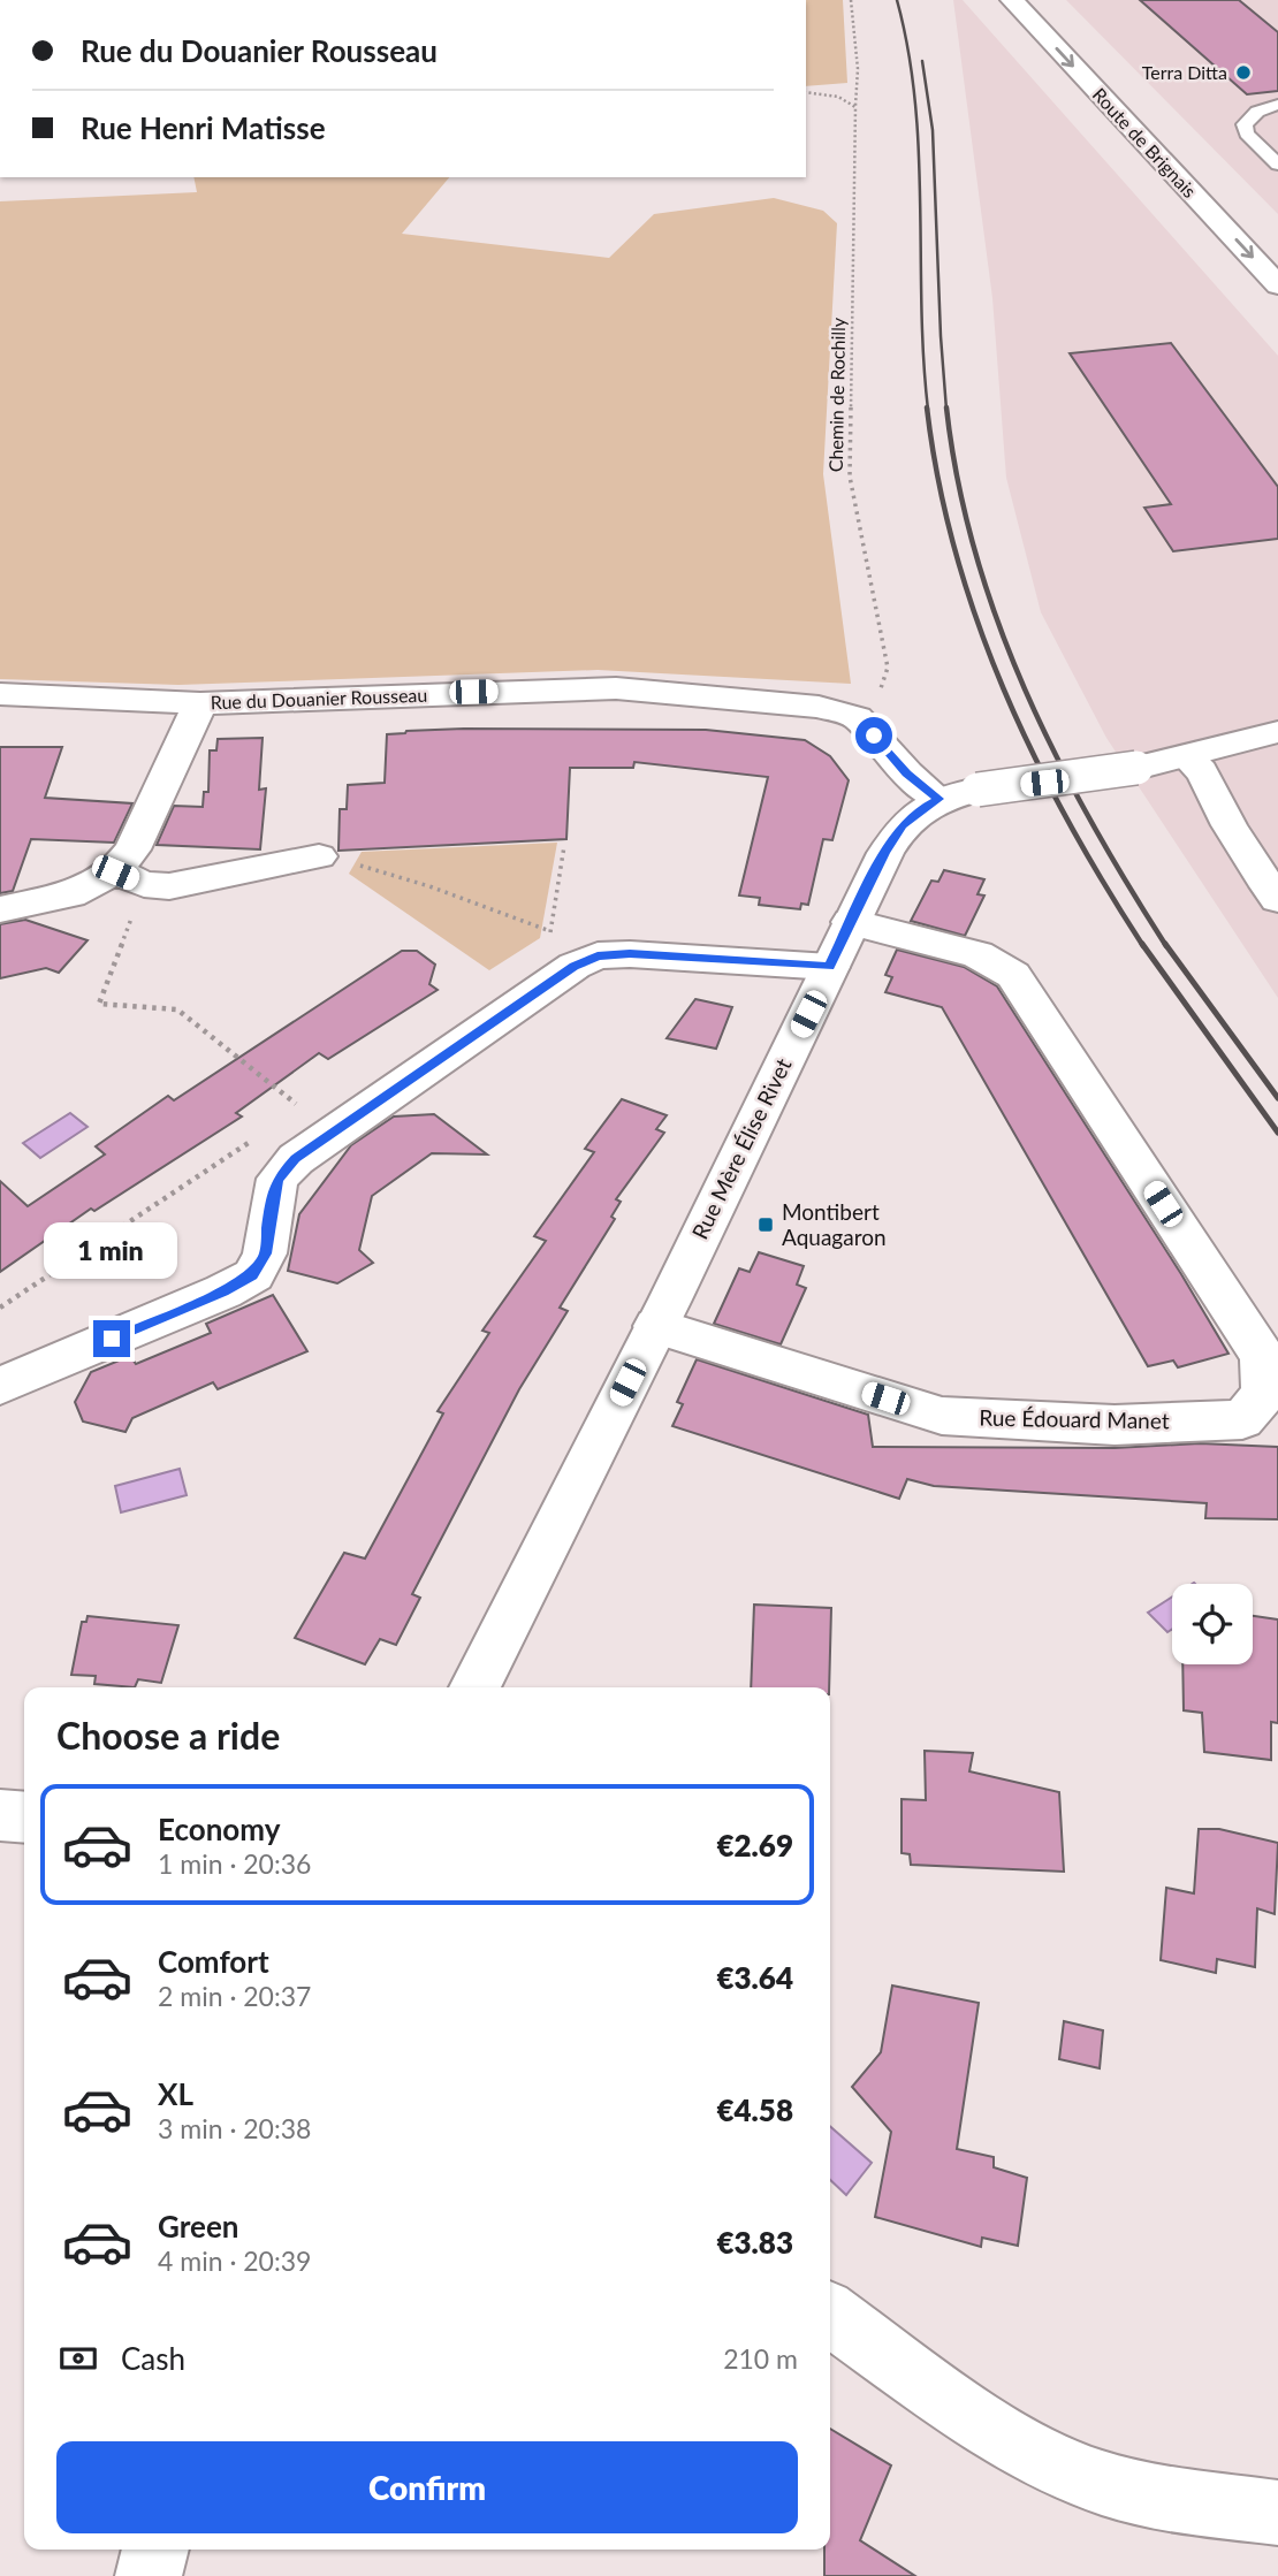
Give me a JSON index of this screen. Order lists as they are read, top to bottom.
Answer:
{
  "streets": {
    "street": [
      "Route de Brignais",
      "Rue du Douanier Rousseau",
      "Rue Mère Élise Rivet",
      "Rue Édouard Manet"
    ],
    "path": ["Chemin de Rochilly"]
  },
  "crossings": [
    ["Chemin de Rochilly", "Rue du Douanier Rousseau"],
    ["Rue Mère Élise Rivet", "Rue Édouard Manet"]
  ],
  "places": {
    "other": ["Terra Ditta"],
    "transit": ["Montibert Aquagaron"]
  },
  "page": {
    "banner": ["Rue du Douanier Rousseau", "Rue Henri Matisse"],
    "bubble": "1 min",
    "heading": "Choose a ride",
    "list": [
      {
        "name": "Economy",
        "note": "1 min · 20:36",
        "value": "€2.69"
      },
      {
        "name": "Comfort",
        "note": "2 min · 20:37",
        "value": "€3.64"
      },
      {
        "name": "XL",
        "note": "3 min · 20:38",
        "value": "€4.58"
      },
      {
        "name": "Green",
        "note": "4 min · 20:39",
        "value": "€3.83"
      }
    ],
    "pay": ["Cash", "210 m"],
    "buttons": "Confirm"
  }
}
